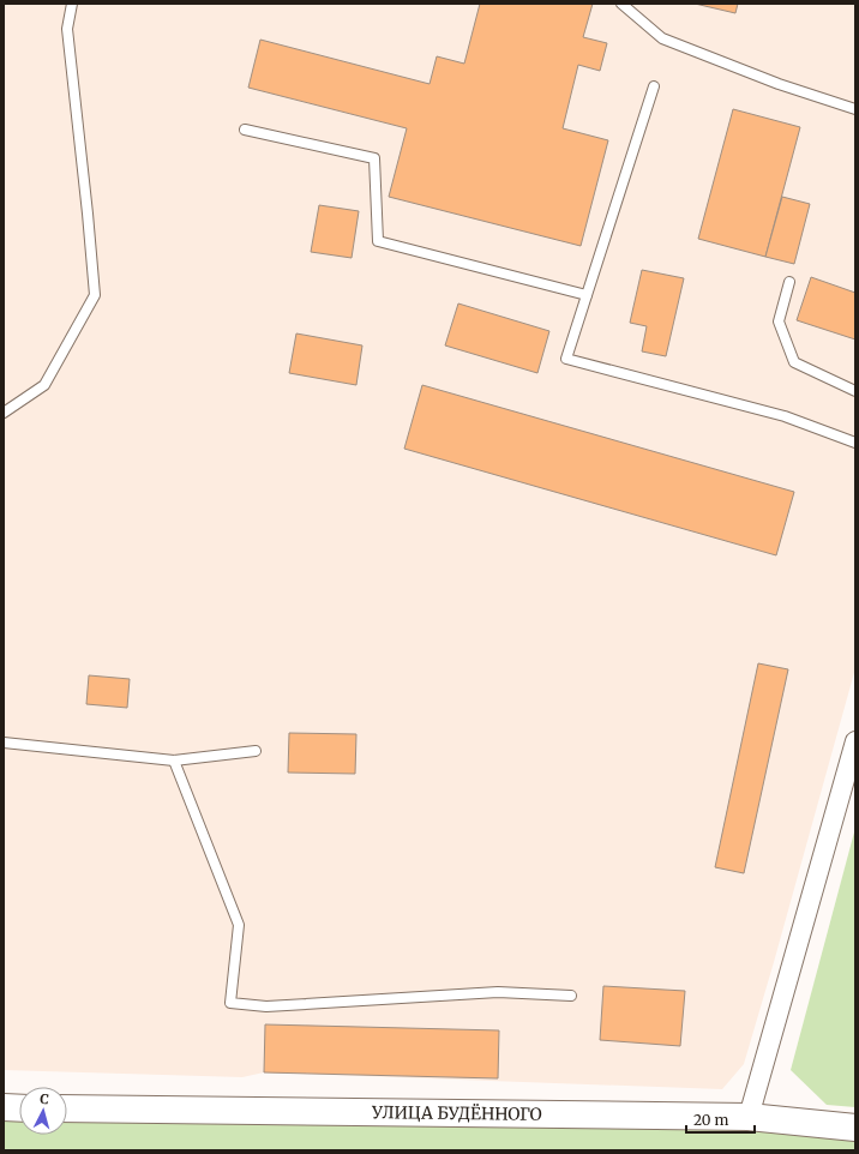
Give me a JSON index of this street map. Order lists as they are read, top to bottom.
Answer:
{
  "streets": {
    "main road": ["УЛИЦА БУДЁННОГО"]
  },
  "scale_bar": "20 m",
  "north": "top"
}
